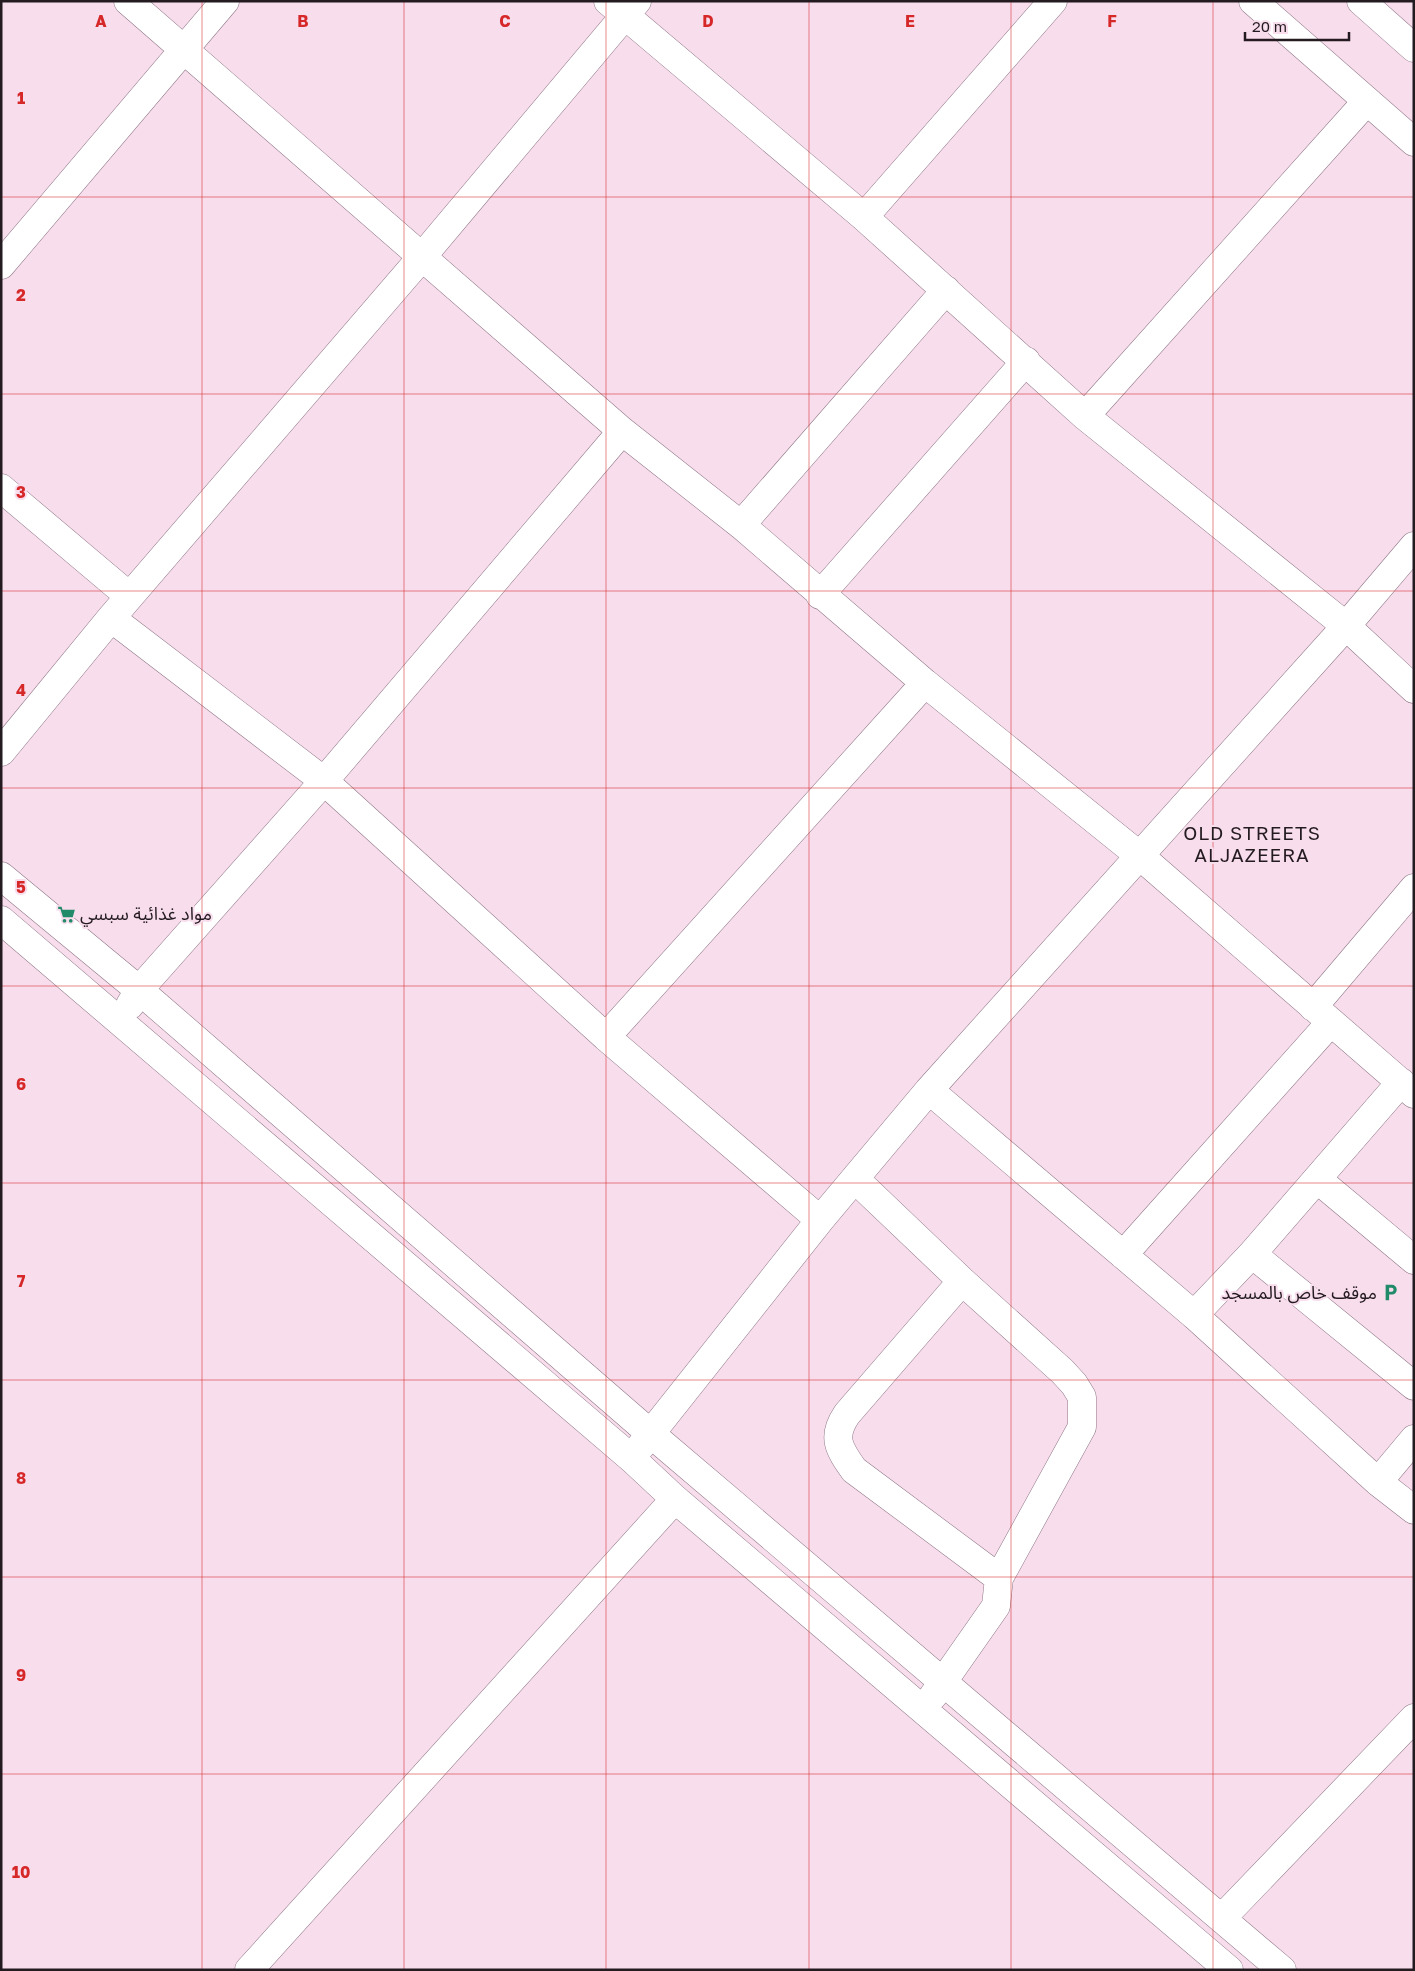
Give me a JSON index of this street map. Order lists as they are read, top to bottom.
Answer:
{
  "districts": ["OLD STREETS ALJAZEERA"],
  "places": {
    "supermarket": ["مواد غذائية سبسي"],
    "parking": ["موقف خاص بالمسجد"]
  },
  "scale_bar": "20 m",
  "grid": {
    "columns": [
      "A",
      "B",
      "C",
      "D",
      "E",
      "F"
    ],
    "rows": [
      "1",
      "2",
      "3",
      "4",
      "5",
      "6",
      "7",
      "8",
      "9",
      "10"
    ]
  }
}
